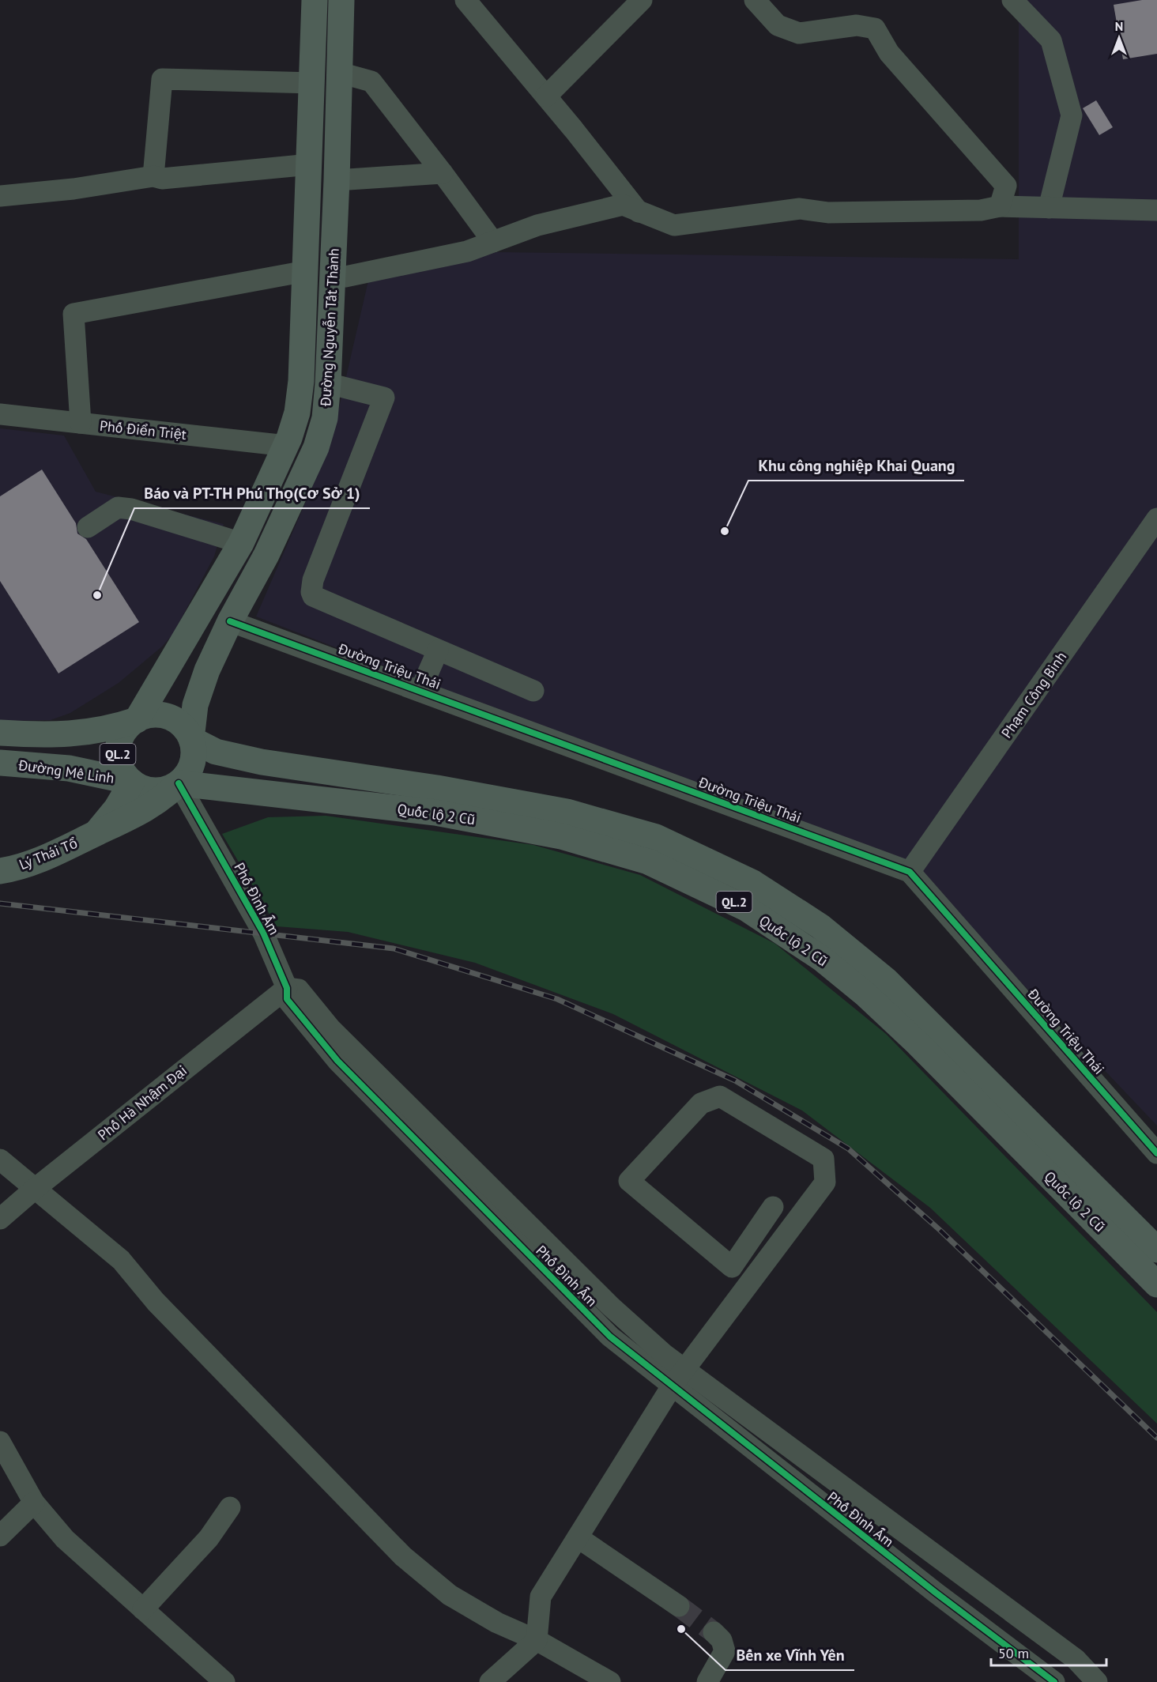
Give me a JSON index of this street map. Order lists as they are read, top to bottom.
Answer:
{
  "streets": {
    "main road": [
      "Đường Nguyễn Tất Thành",
      "QL.2",
      "Đường Mê Linh",
      "Quốc lộ 2 Cũ",
      "Lý Thái Tổ"
    ],
    "street": [
      "Phố Điển Triệt",
      "Đường Triệu Thái",
      "Phạm Công Bình",
      "Phố Đình Ấm",
      "Phố Hà Nhậm Đại"
    ]
  },
  "crossings": [
    ["Đường Nguyễn Tất Thành", "Phố Điển Triệt"],
    ["Đường Nguyễn Tất Thành", "Đường Triệu Thái"],
    ["Đường Nguyễn Tất Thành", "QL.2"],
    ["Đường Nguyễn Tất Thành", "Đường Mê Linh"],
    ["Đường Nguyễn Tất Thành", "Quốc lộ 2 Cũ"],
    ["Đường Nguyễn Tất Thành", "Lý Thái Tổ"],
    ["Đường Nguyễn Tất Thành", "Phố Đình Ấm"],
    ["Đường Triệu Thái", "Phạm Công Bình"],
    ["QL.2", "Đường Mê Linh"],
    ["QL.2", "Quốc lộ 2 Cũ"],
    ["QL.2", "Lý Thái Tổ"],
    ["QL.2", "Phố Đình Ấm"],
    ["Đường Mê Linh", "Quốc lộ 2 Cũ"],
    ["Đường Mê Linh", "Lý Thái Tổ"],
    ["Đường Mê Linh", "Phố Đình Ấm"],
    ["Quốc lộ 2 Cũ", "Lý Thái Tổ"],
    ["Quốc lộ 2 Cũ", "Phố Đình Ấm"],
    ["Lý Thái Tổ", "Phố Đình Ấm"],
    ["Phố Đình Ấm", "Phố Hà Nhậm Đại"]
  ],
  "places": ["Khu công nghiệp Khai Quang", "Báo và PT-TH Phú Thọ(Cơ Sở 1)", "Bến xe Vĩnh Yên"],
  "scale_bar": "50 m",
  "north": "top"
}
